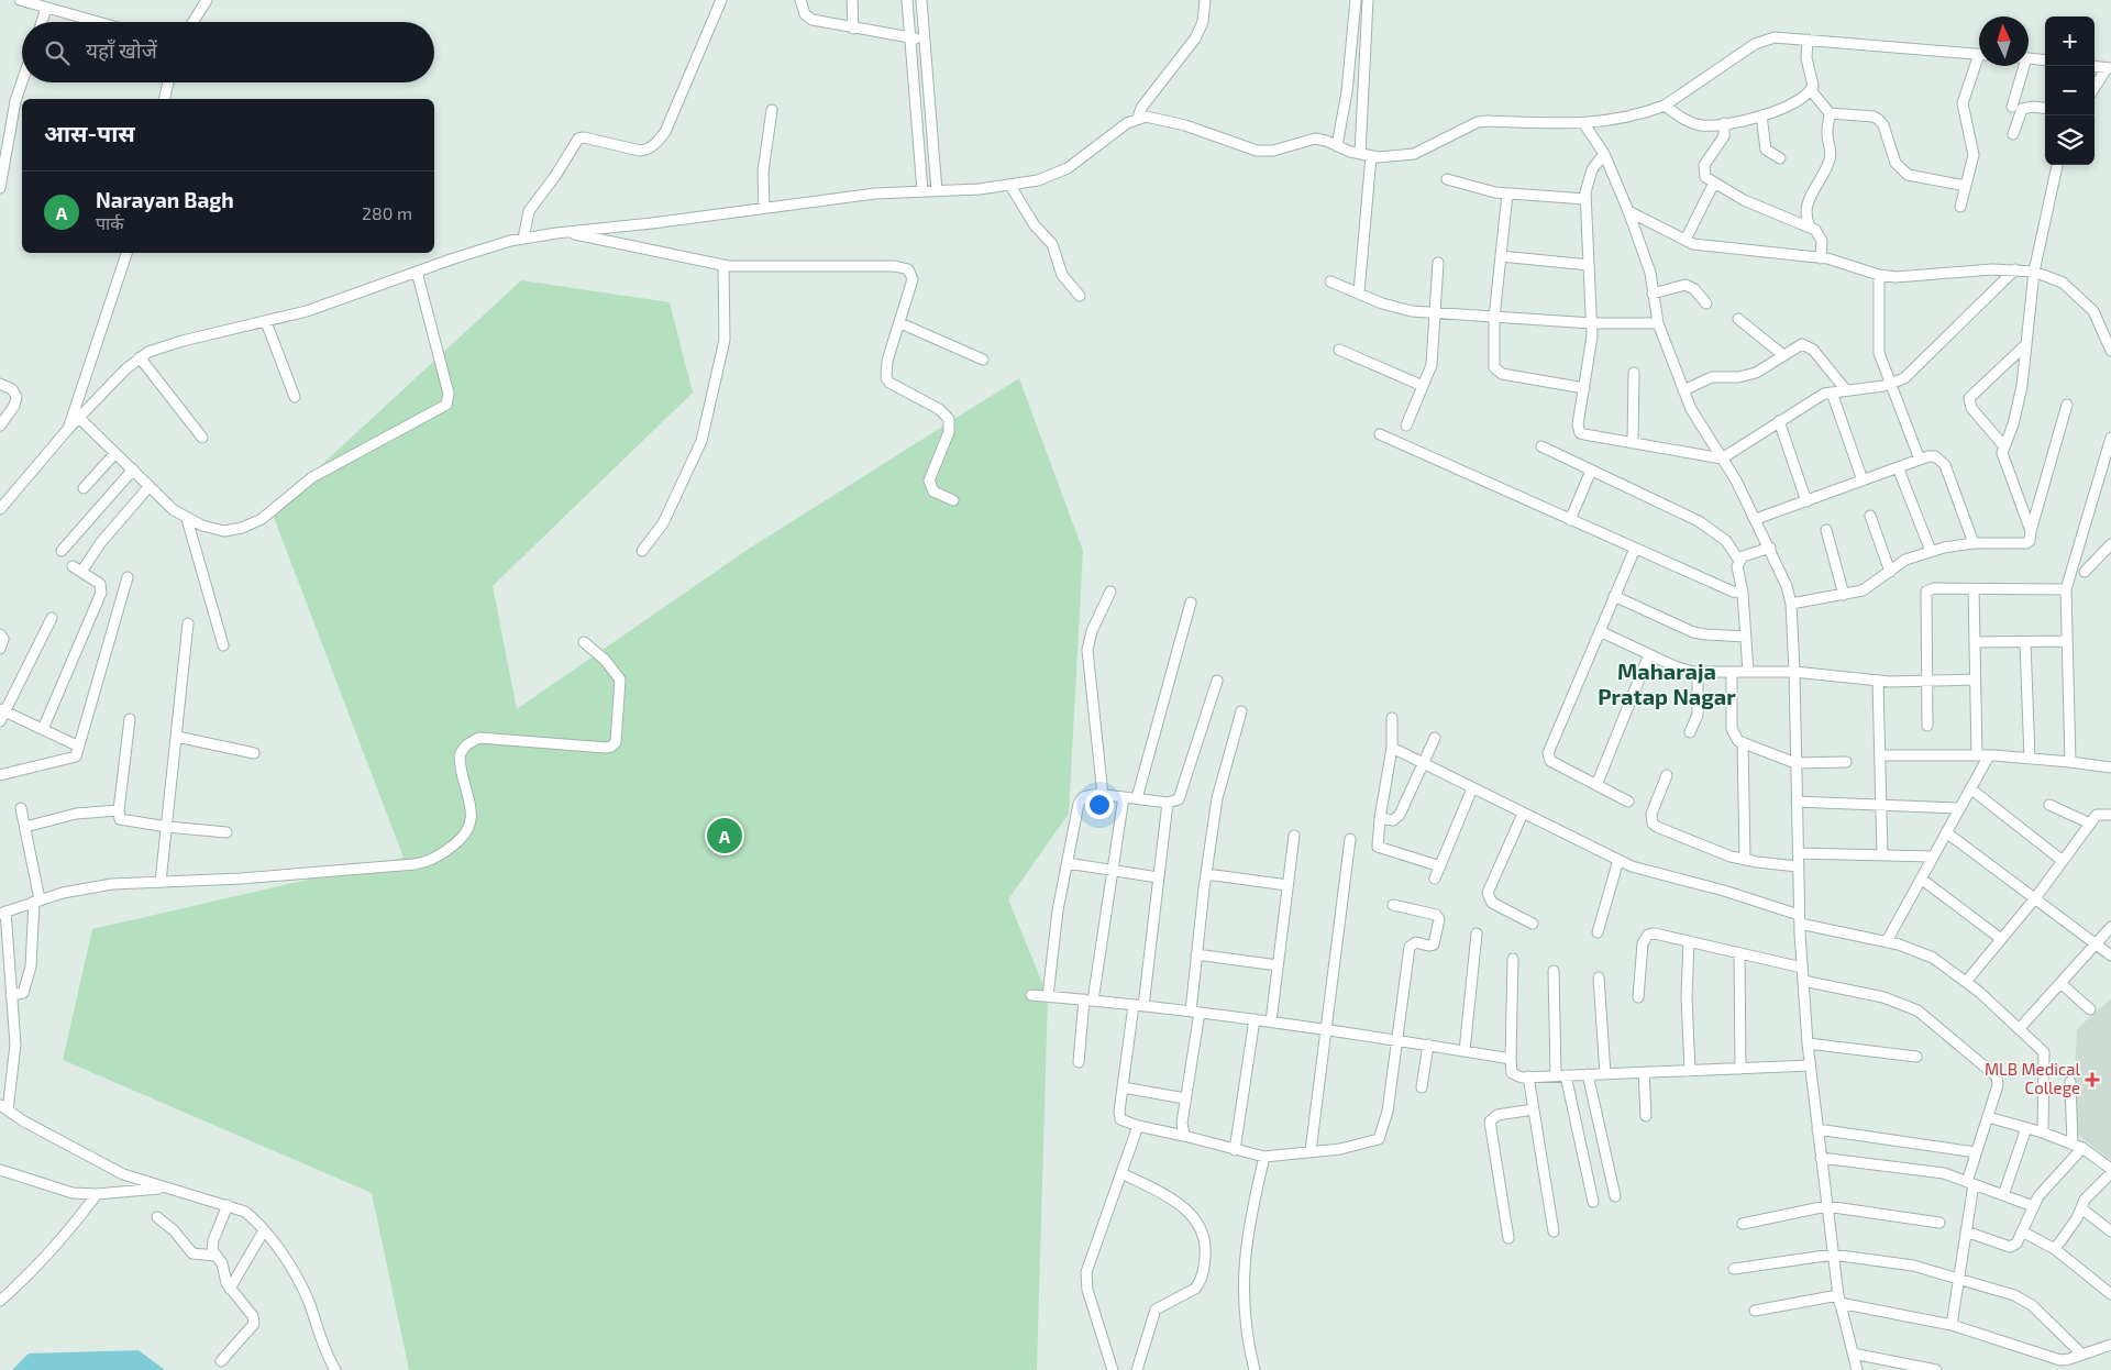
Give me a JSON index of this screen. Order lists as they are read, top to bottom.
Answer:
{
  "districts": ["Maharaja Pratap Nagar"],
  "places": {
    "health": ["MLB Medical College"]
  },
  "north": "top",
  "page": {
    "map_buttons": ["+", "−"],
    "search": "यहाँ खोजें",
    "heading": "आस-पास",
    "list": [
      {
        "mark": "A",
        "name": "Narayan Bagh",
        "note": "पार्क",
        "value": "280 m"
      }
    ],
    "pins": "A"
  }
}
